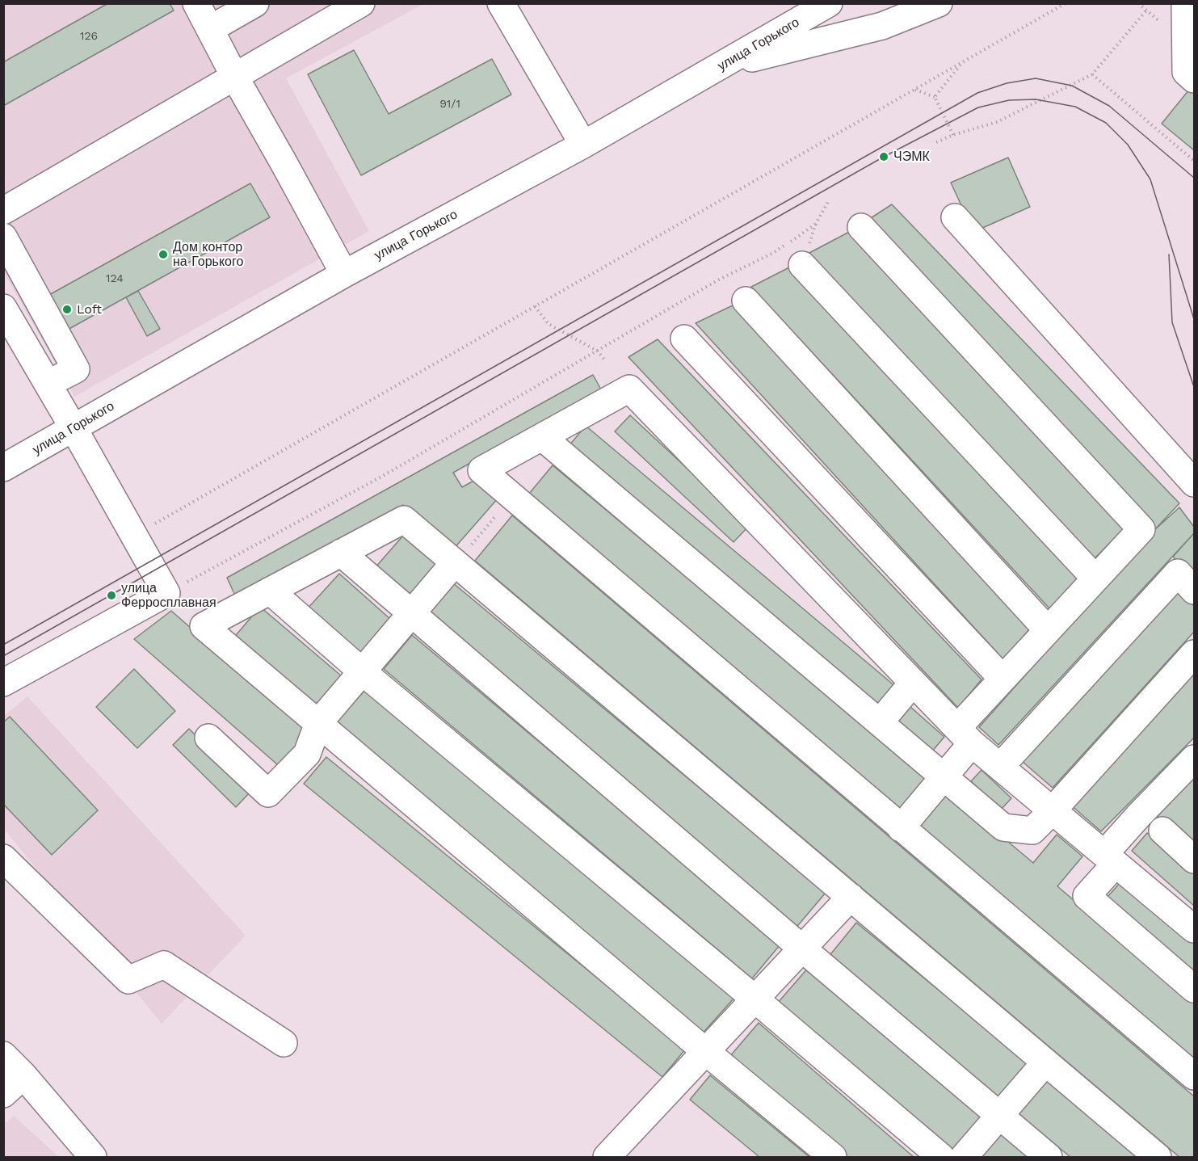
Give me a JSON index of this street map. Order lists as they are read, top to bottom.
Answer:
{
  "streets": {
    "street": ["улица Горького"]
  },
  "places": [
    "ЧЭМК",
    "Дом контор на Горького",
    "Loft",
    "улица Ферросплавная"
  ],
  "house_numbers": ["126", "91/1", "124"]
}
